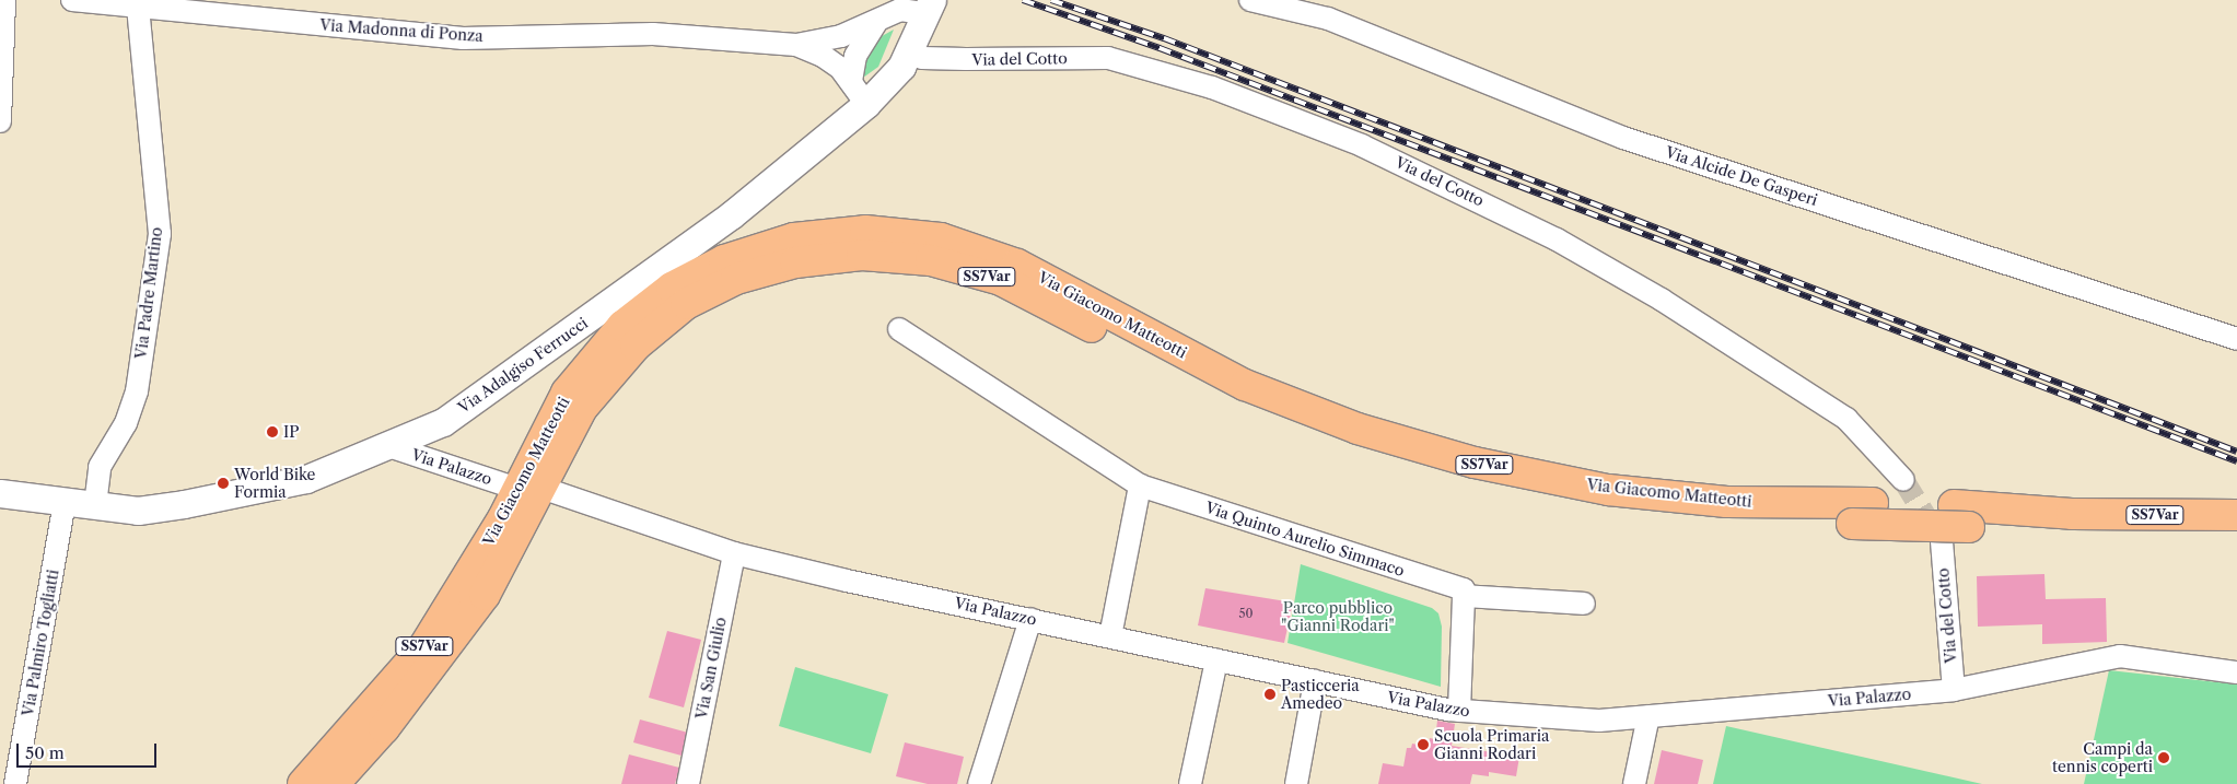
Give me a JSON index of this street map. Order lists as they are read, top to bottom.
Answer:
{
  "streets": {
    "main road": ["SS7Var", "Via Giacomo Matteotti"],
    "street": [
      "Via Madonna di Ponza",
      "Via del Cotto",
      "Via Alcide De Gasperi",
      "Via Padre Martino",
      "Via Adalgiso Ferrucci",
      "Via Palazzo",
      "Via Quinto Aurelio Simmaco",
      "Via Palmiro Togliatti",
      "Via San Giulio"
    ]
  },
  "crossings": [
    ["Via Madonna di Ponza", "Via Padre Martino"],
    ["Via Madonna di Ponza", "Via Adalgiso Ferrucci"],
    ["Via del Cotto", "Via Adalgiso Ferrucci"],
    ["Via del Cotto", "Via Palazzo"],
    ["Via Padre Martino", "Via Adalgiso Ferrucci"],
    ["Via Giacomo Matteotti", "Via Palazzo"],
    ["Via Adalgiso Ferrucci", "Via Palazzo"],
    ["Via Adalgiso Ferrucci", "Via Palmiro Togliatti"],
    ["Via Palazzo", "Via San Giulio"]
  ],
  "parks": ["Parco pubblico \"Gianni Rodari\""],
  "places": [
    "IP",
    "World Bike Formia",
    "Pasticceria Amedeo",
    "Scuola Primaria Gianni Rodari",
    "Campi da tennis coperti"
  ],
  "house_numbers": ["50"],
  "scale_bar": "50 m"
}
